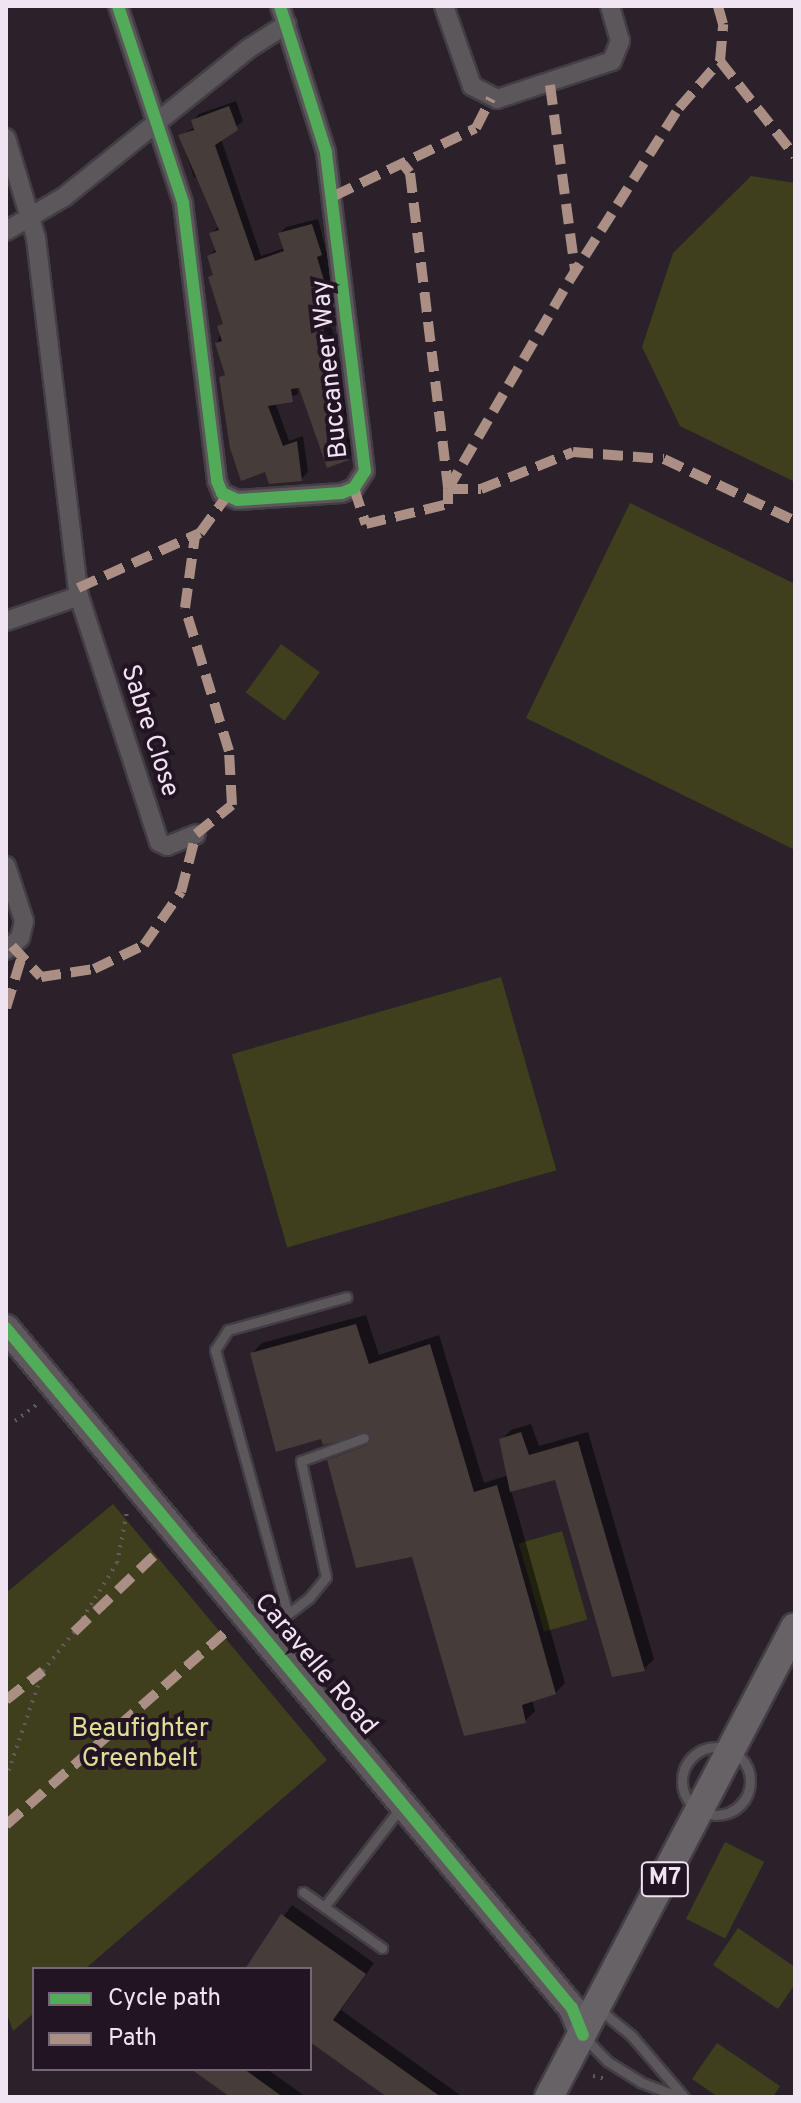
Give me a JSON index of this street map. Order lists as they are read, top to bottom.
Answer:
{
  "streets": {
    "main road": ["M7"],
    "street": ["Buccaneer Way", "Sabre Close", "Caravelle Road"]
  },
  "crossings": [
    ["Caravelle Road", "M7"]
  ],
  "parks": ["Beaufighter Greenbelt"],
  "legend": ["Cycle path", "Path"]
}
